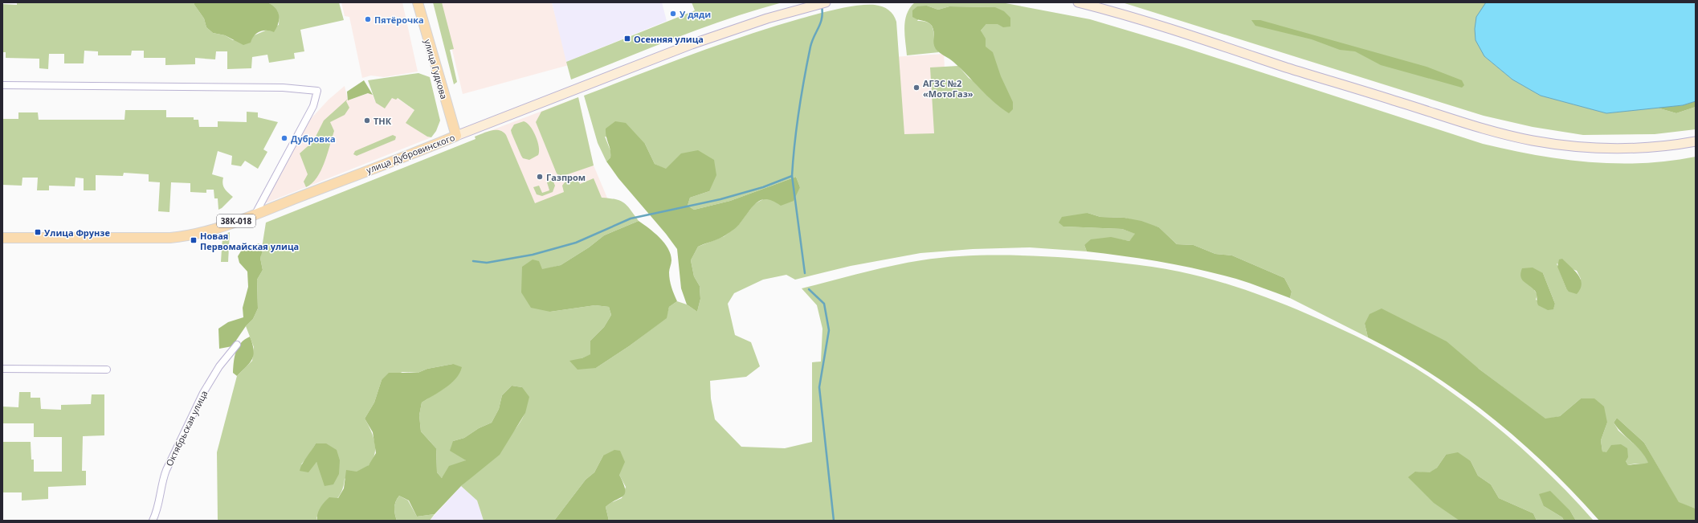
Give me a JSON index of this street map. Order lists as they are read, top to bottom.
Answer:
{
  "streets": {
    "main road": ["улица Гудкова", "улица Дубровинского", "38К-018"],
    "street": ["Октябрьская улица"]
  },
  "crossings": [
    ["улица Гудкова", "улица Дубровинского"]
  ],
  "places": {
    "other": [
      "У дяди",
      "Пятёрочка",
      "АГЗС №2 «МотоГаз»",
      "ТНК",
      "Дубровка",
      "Газпром"
    ],
    "transit": ["Осенняя улица", "Улица Фрунзе", "Новая Первомайская улица"]
  }
}
